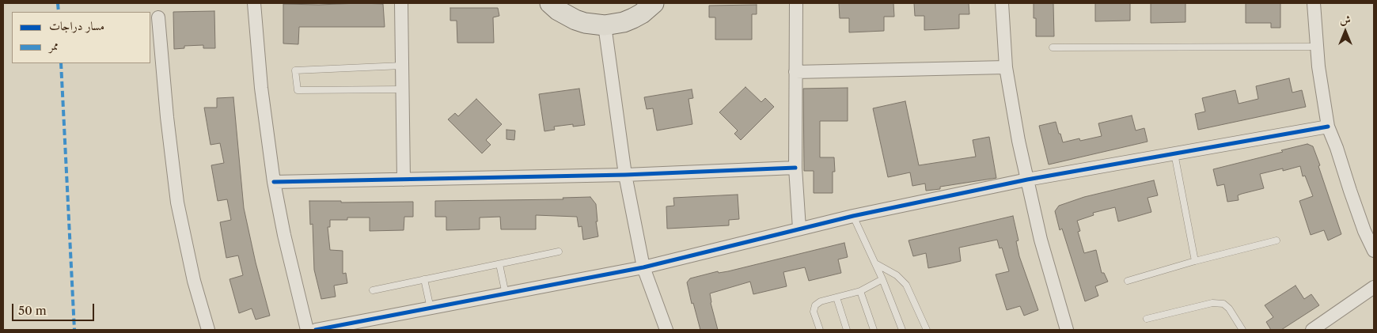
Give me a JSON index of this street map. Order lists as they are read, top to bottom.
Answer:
{
  "legend": ["مسار دراجات", "ممر"],
  "scale_bar": "50 m",
  "north": "top"
}
